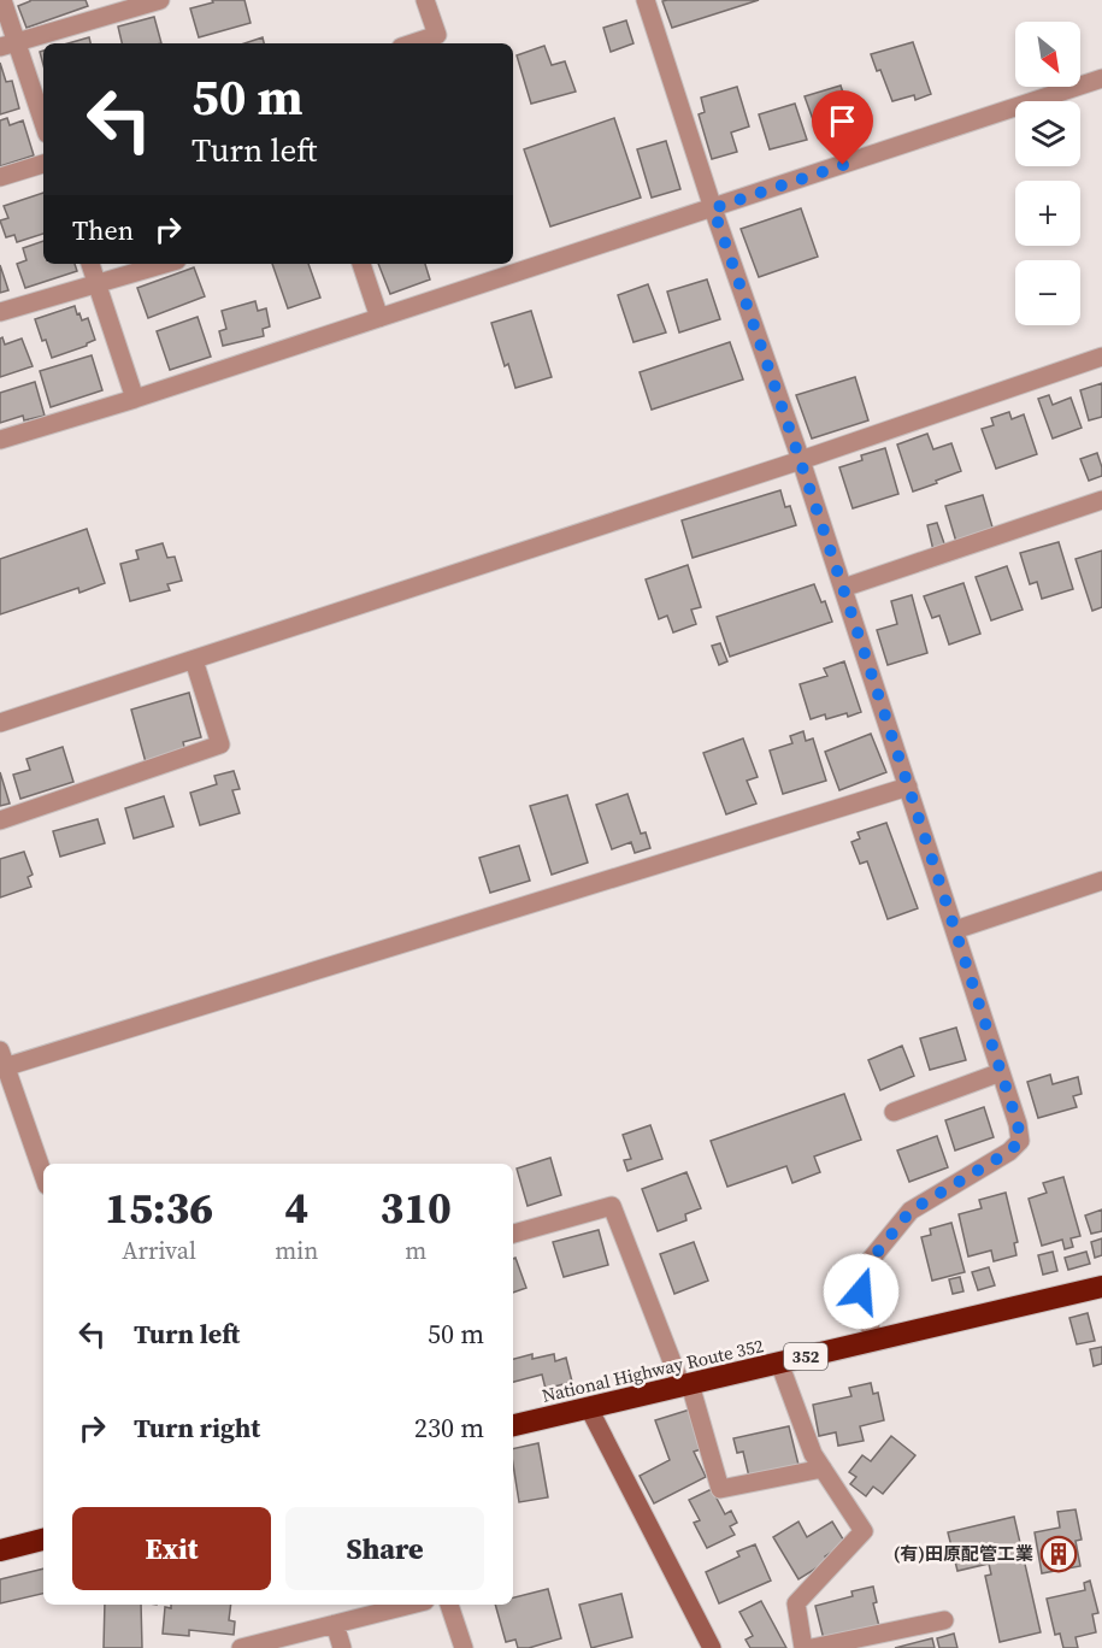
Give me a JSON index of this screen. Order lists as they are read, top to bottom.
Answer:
{
  "streets": {
    "highway": ["352", "National Highway Route 352"]
  },
  "places": {
    "building": ["(有)田原配管工業"]
  },
  "north": "bottom right",
  "page": {
    "map_buttons": ["+", "−"],
    "turn": ["50 m", "Turn left"],
    "then": "Then",
    "eta": [
      "15:36",
      "Arrival",
      "4",
      "min",
      "310",
      "m"
    ],
    "list": [
      {
        "name": "Turn left",
        "value": "50 m"
      },
      {
        "name": "Turn right",
        "value": "230 m"
      }
    ],
    "buttons": ["Exit", "Share"]
  }
}
